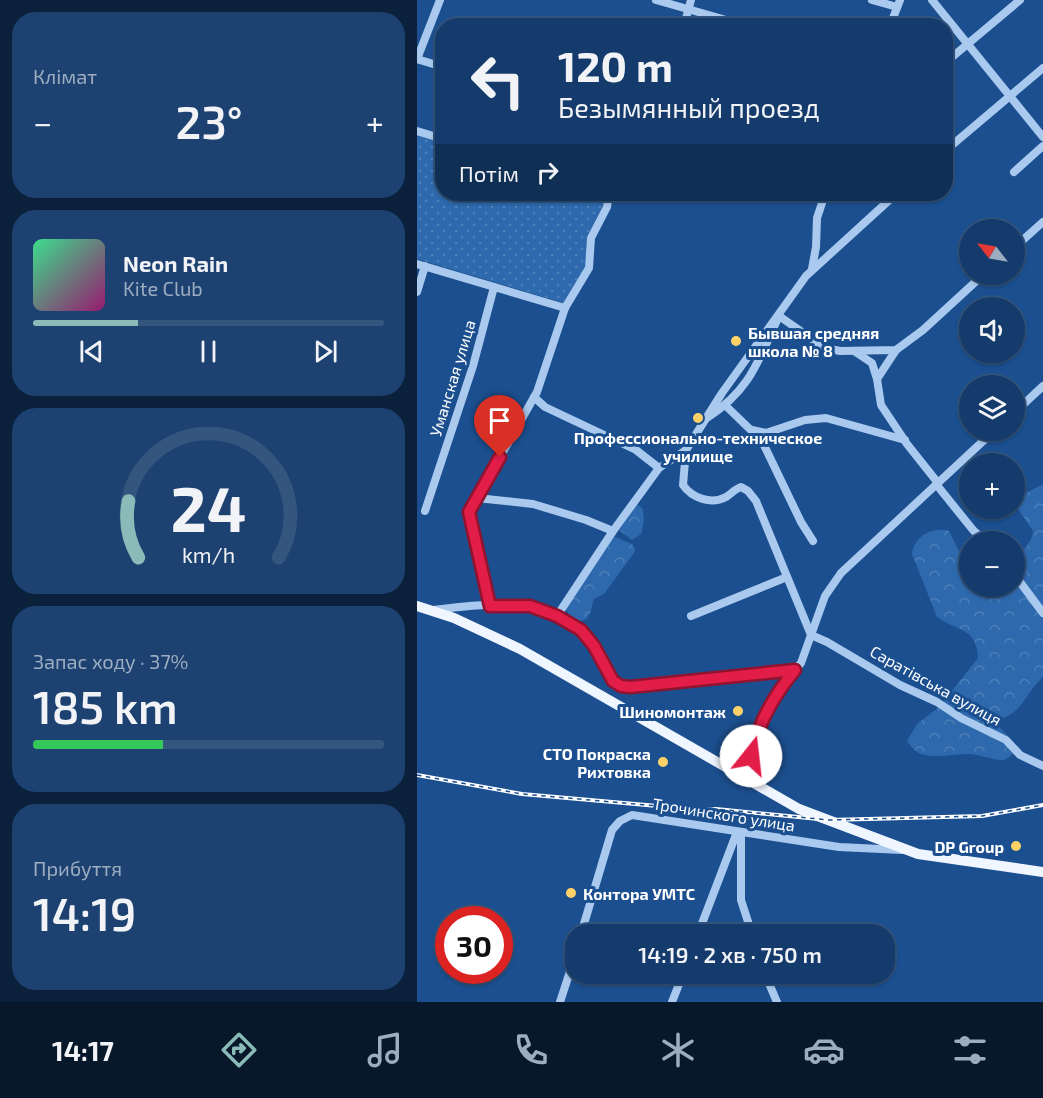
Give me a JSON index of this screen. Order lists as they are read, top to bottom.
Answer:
{
  "streets": {
    "street": ["Уманская улица", "Саратівська вулиця", "Трочинского улица"]
  },
  "places": [
    "Бывшая средняя школа № 8",
    "Профессионально-техническое училище",
    "Шиномонтаж",
    "СТО Покраска Рихтовка",
    "DP Group",
    "Контора УМТС"
  ],
  "north": "top left",
  "page": {
    "tile": [
      "Клімат",
      ["Запас ходу · 37%", "185 km"],
      ["Прибуття", "14:19"]
    ],
    "turn": ["120 m", "Безымянный проезд"],
    "heat": ["−", "23°", "+"],
    "then": "Потім",
    "map_buttons": ["+", "−"],
    "song": ["Neon Rain", "Kite Club"],
    "limit": "30",
    "trip": "14:19 · 2 хв · 750 m",
    "tabs": "14:17",
    "gauge": ["24", "km/h"]
  }
}
